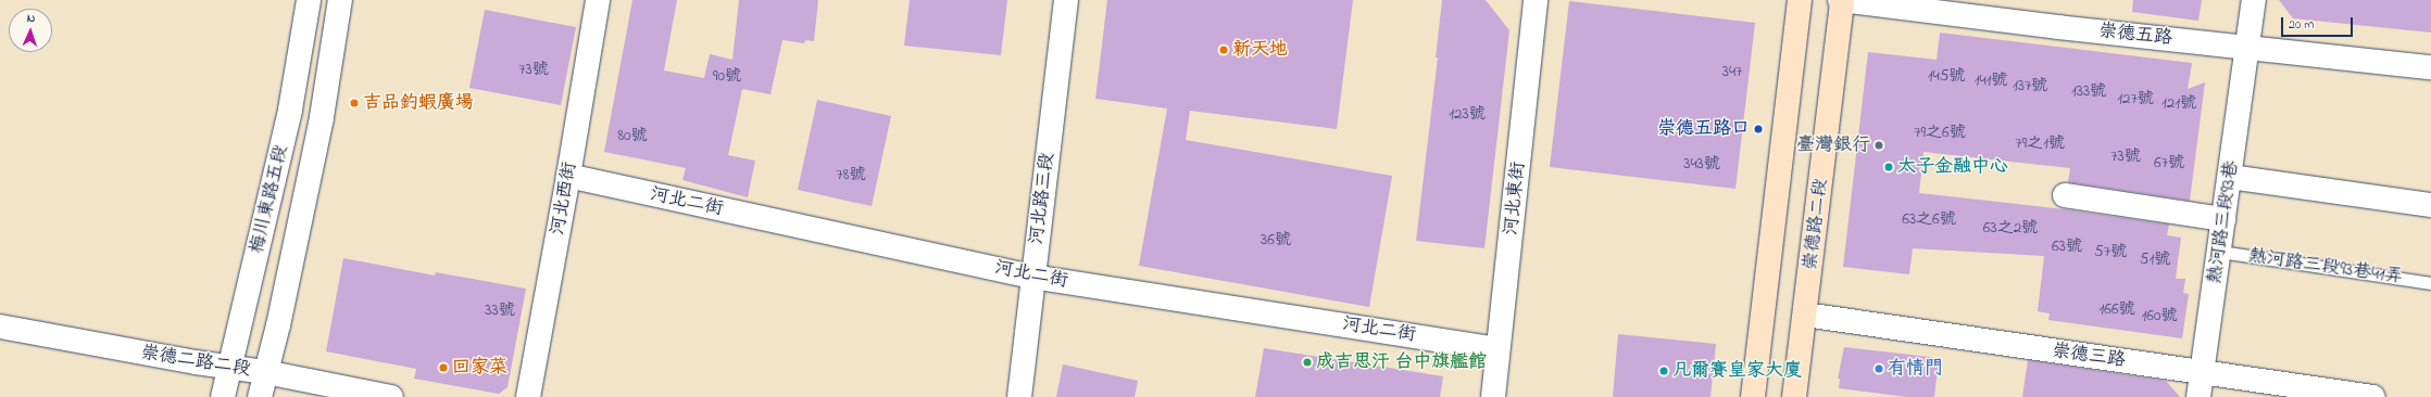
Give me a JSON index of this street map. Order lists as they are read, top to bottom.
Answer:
{
  "streets": {
    "main road": ["崇德路二段"],
    "street": [
      "崇德五路",
      "河北西街",
      "河北路三段",
      "河北東街",
      "梅川東路五段",
      "河北二街",
      "熱河路三段93巷",
      "崇德三路",
      "崇德二路二段"
    ],
    "lane": ["熱河路三段93巷41弄"]
  },
  "crossings": [
    ["崇德五路", "熱河路三段93巷"],
    ["崇德五路", "崇德路二段"],
    ["河北西街", "河北二街"],
    ["河北路三段", "河北二街"],
    ["河北東街", "河北二街"],
    ["梅川東路五段", "崇德二路二段"],
    ["熱河路三段93巷", "熱河路三段93巷41弄"],
    ["熱河路三段93巷", "崇德三路"],
    ["崇德路二段", "崇德三路"]
  ],
  "places": [
    "新天地",
    "吉品釣蝦廣場",
    "崇德五路口",
    "臺灣銀行",
    "太子金融中心",
    "成吉思汗 台中旗艦館",
    "回家菜",
    "有情門",
    "凡爾賽皇家大廈"
  ],
  "house_numbers": [
    "73號",
    "347",
    "90號",
    "145號",
    "141號",
    "137號",
    "133號",
    "127號",
    "121號",
    "123號",
    "79之6號",
    "80號",
    "79之1號",
    "73號",
    "67號",
    "343號",
    "78號",
    "63之6號",
    "63之2號",
    "36號",
    "63號",
    "57號",
    "51號",
    "166號",
    "33號",
    "160號"
  ],
  "scale_bar": "20 m",
  "north": "top"
}
